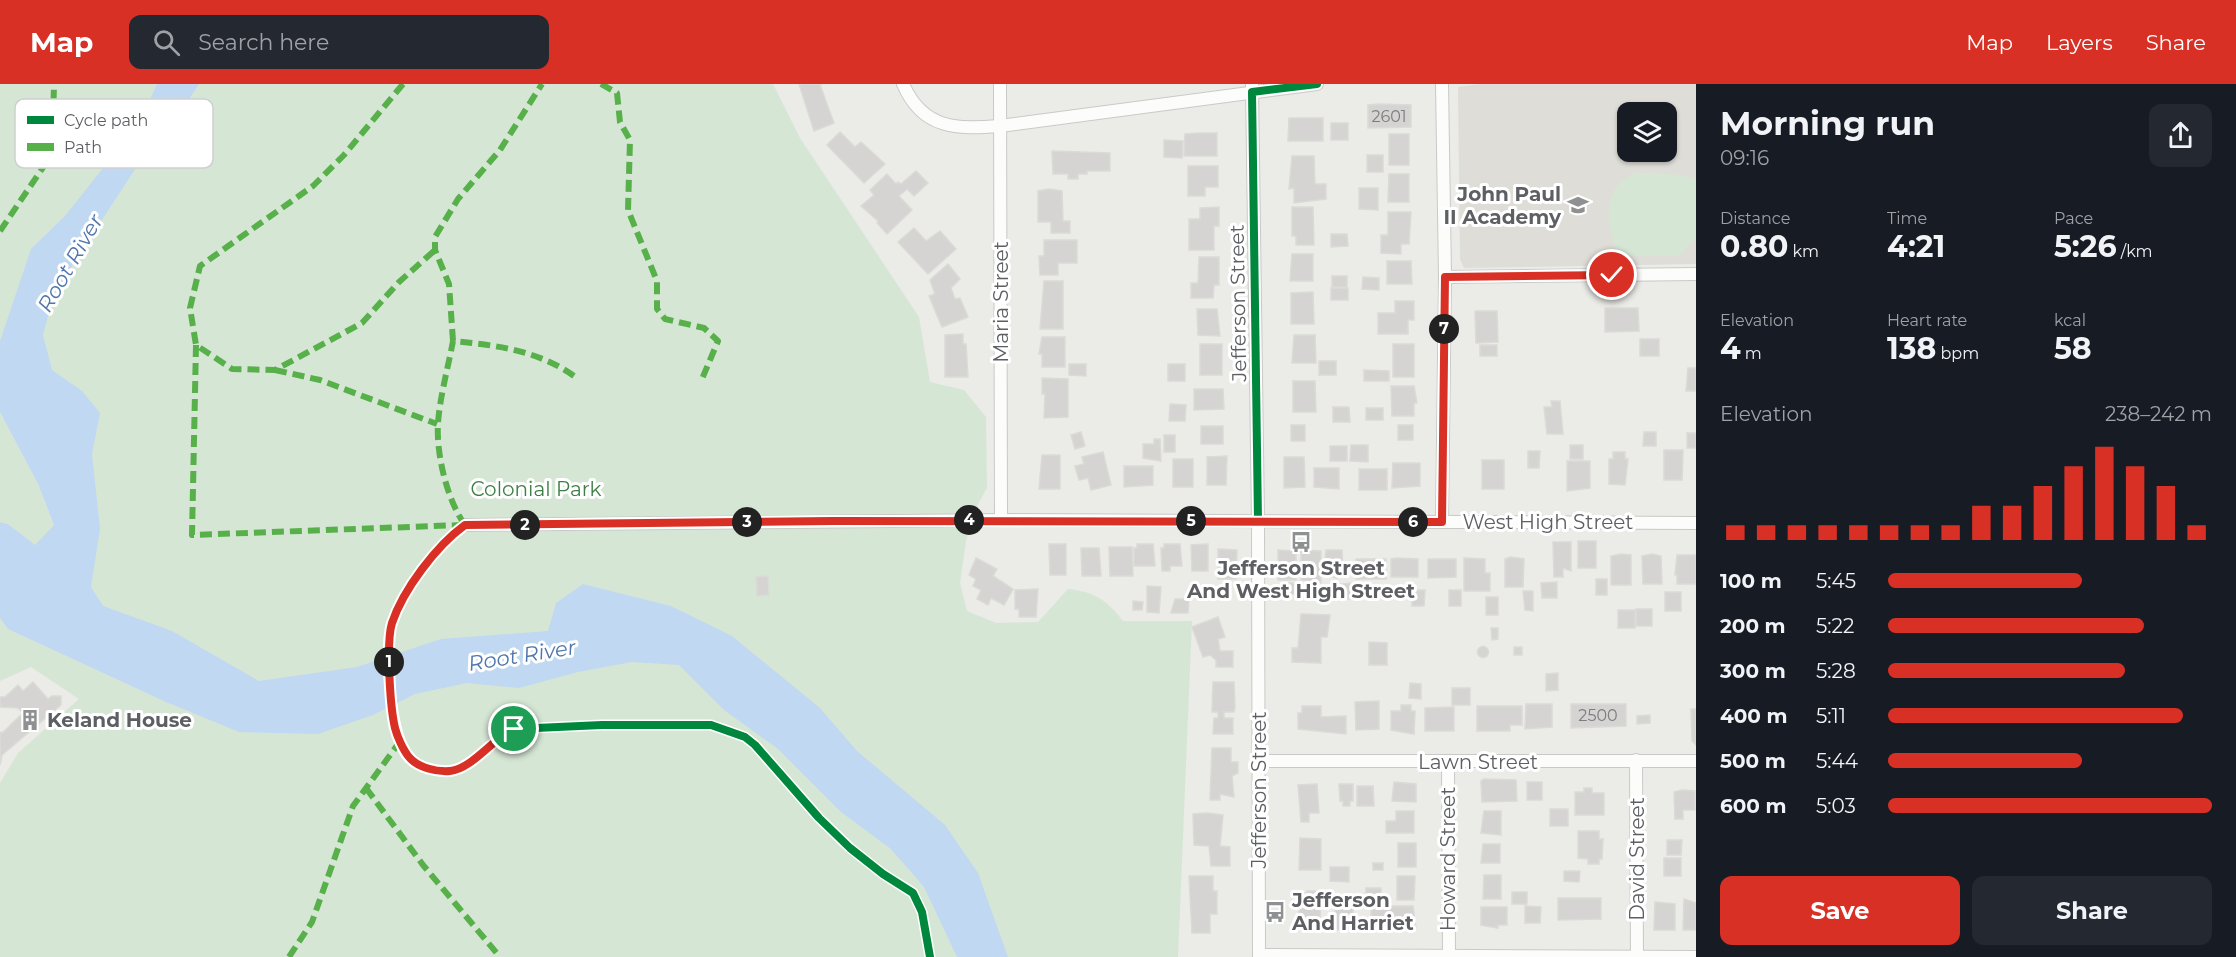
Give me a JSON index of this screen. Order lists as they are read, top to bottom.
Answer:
{
  "streets": {
    "street": [
      "Maria Street",
      "Jefferson Street",
      "West High Street",
      "Lawn Street",
      "Howard Street",
      "David Street"
    ]
  },
  "crossings": [
    ["Maria Street", "West High Street"],
    ["Jefferson Street", "West High Street"],
    ["Jefferson Street", "Lawn Street"],
    ["Lawn Street", "Howard Street"],
    ["Lawn Street", "David Street"]
  ],
  "water": ["Root River"],
  "parks": ["Colonial Park"],
  "places": {
    "school or university": ["John Paul II Academy"],
    "bus stop": ["Jefferson Street And West High Street", "Jefferson And Harriet"],
    "building": ["Keland House"]
  },
  "house_numbers": ["2601", "2500"],
  "legend": ["Cycle path", "Path"],
  "page": {
    "header": "Map",
    "search": "Search here",
    "nav": ["Map", "Layers", "Share"],
    "heading": ["Morning run", "09:16"],
    "stats": [
      ["Distance", "0.80 km"],
      ["Time", "4:21"],
      ["Pace", "5:26 /km"],
      ["Elevation", "4 m"],
      ["Heart rate", "138 bpm"],
      ["kcal", "58"]
    ],
    "pins": [
      "7",
      "4",
      "5",
      "3",
      "6",
      "2",
      "1"
    ],
    "chart": ["Elevation", "238–242 m"],
    "list": [
      {
        "name": "100 m",
        "note": "5:45"
      },
      {
        "name": "200 m",
        "note": "5:22"
      },
      {
        "name": "300 m",
        "note": "5:28"
      },
      {
        "name": "400 m",
        "note": "5:11"
      },
      {
        "name": "500 m",
        "note": "5:44"
      },
      {
        "name": "600 m",
        "note": "5:03"
      }
    ],
    "buttons": ["Save", "Share"]
  }
}
